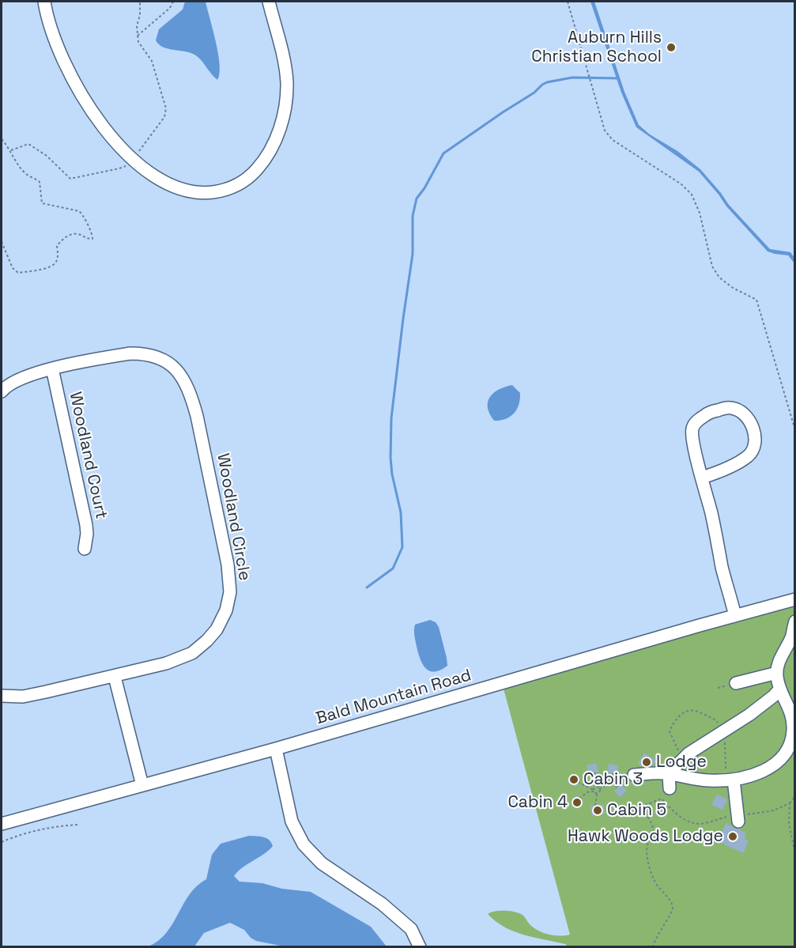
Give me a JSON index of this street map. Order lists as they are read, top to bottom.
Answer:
{
  "streets": {
    "street": ["Woodland Court", "Woodland Circle", "Bald Mountain Road"]
  },
  "crossings": [
    ["Woodland Court", "Woodland Circle"]
  ],
  "places": [
    "Auburn Hills Christian School",
    "Lodge",
    "Cabin 3",
    "Cabin 4",
    "Cabin 5",
    "Hawk Woods Lodge"
  ]
}
